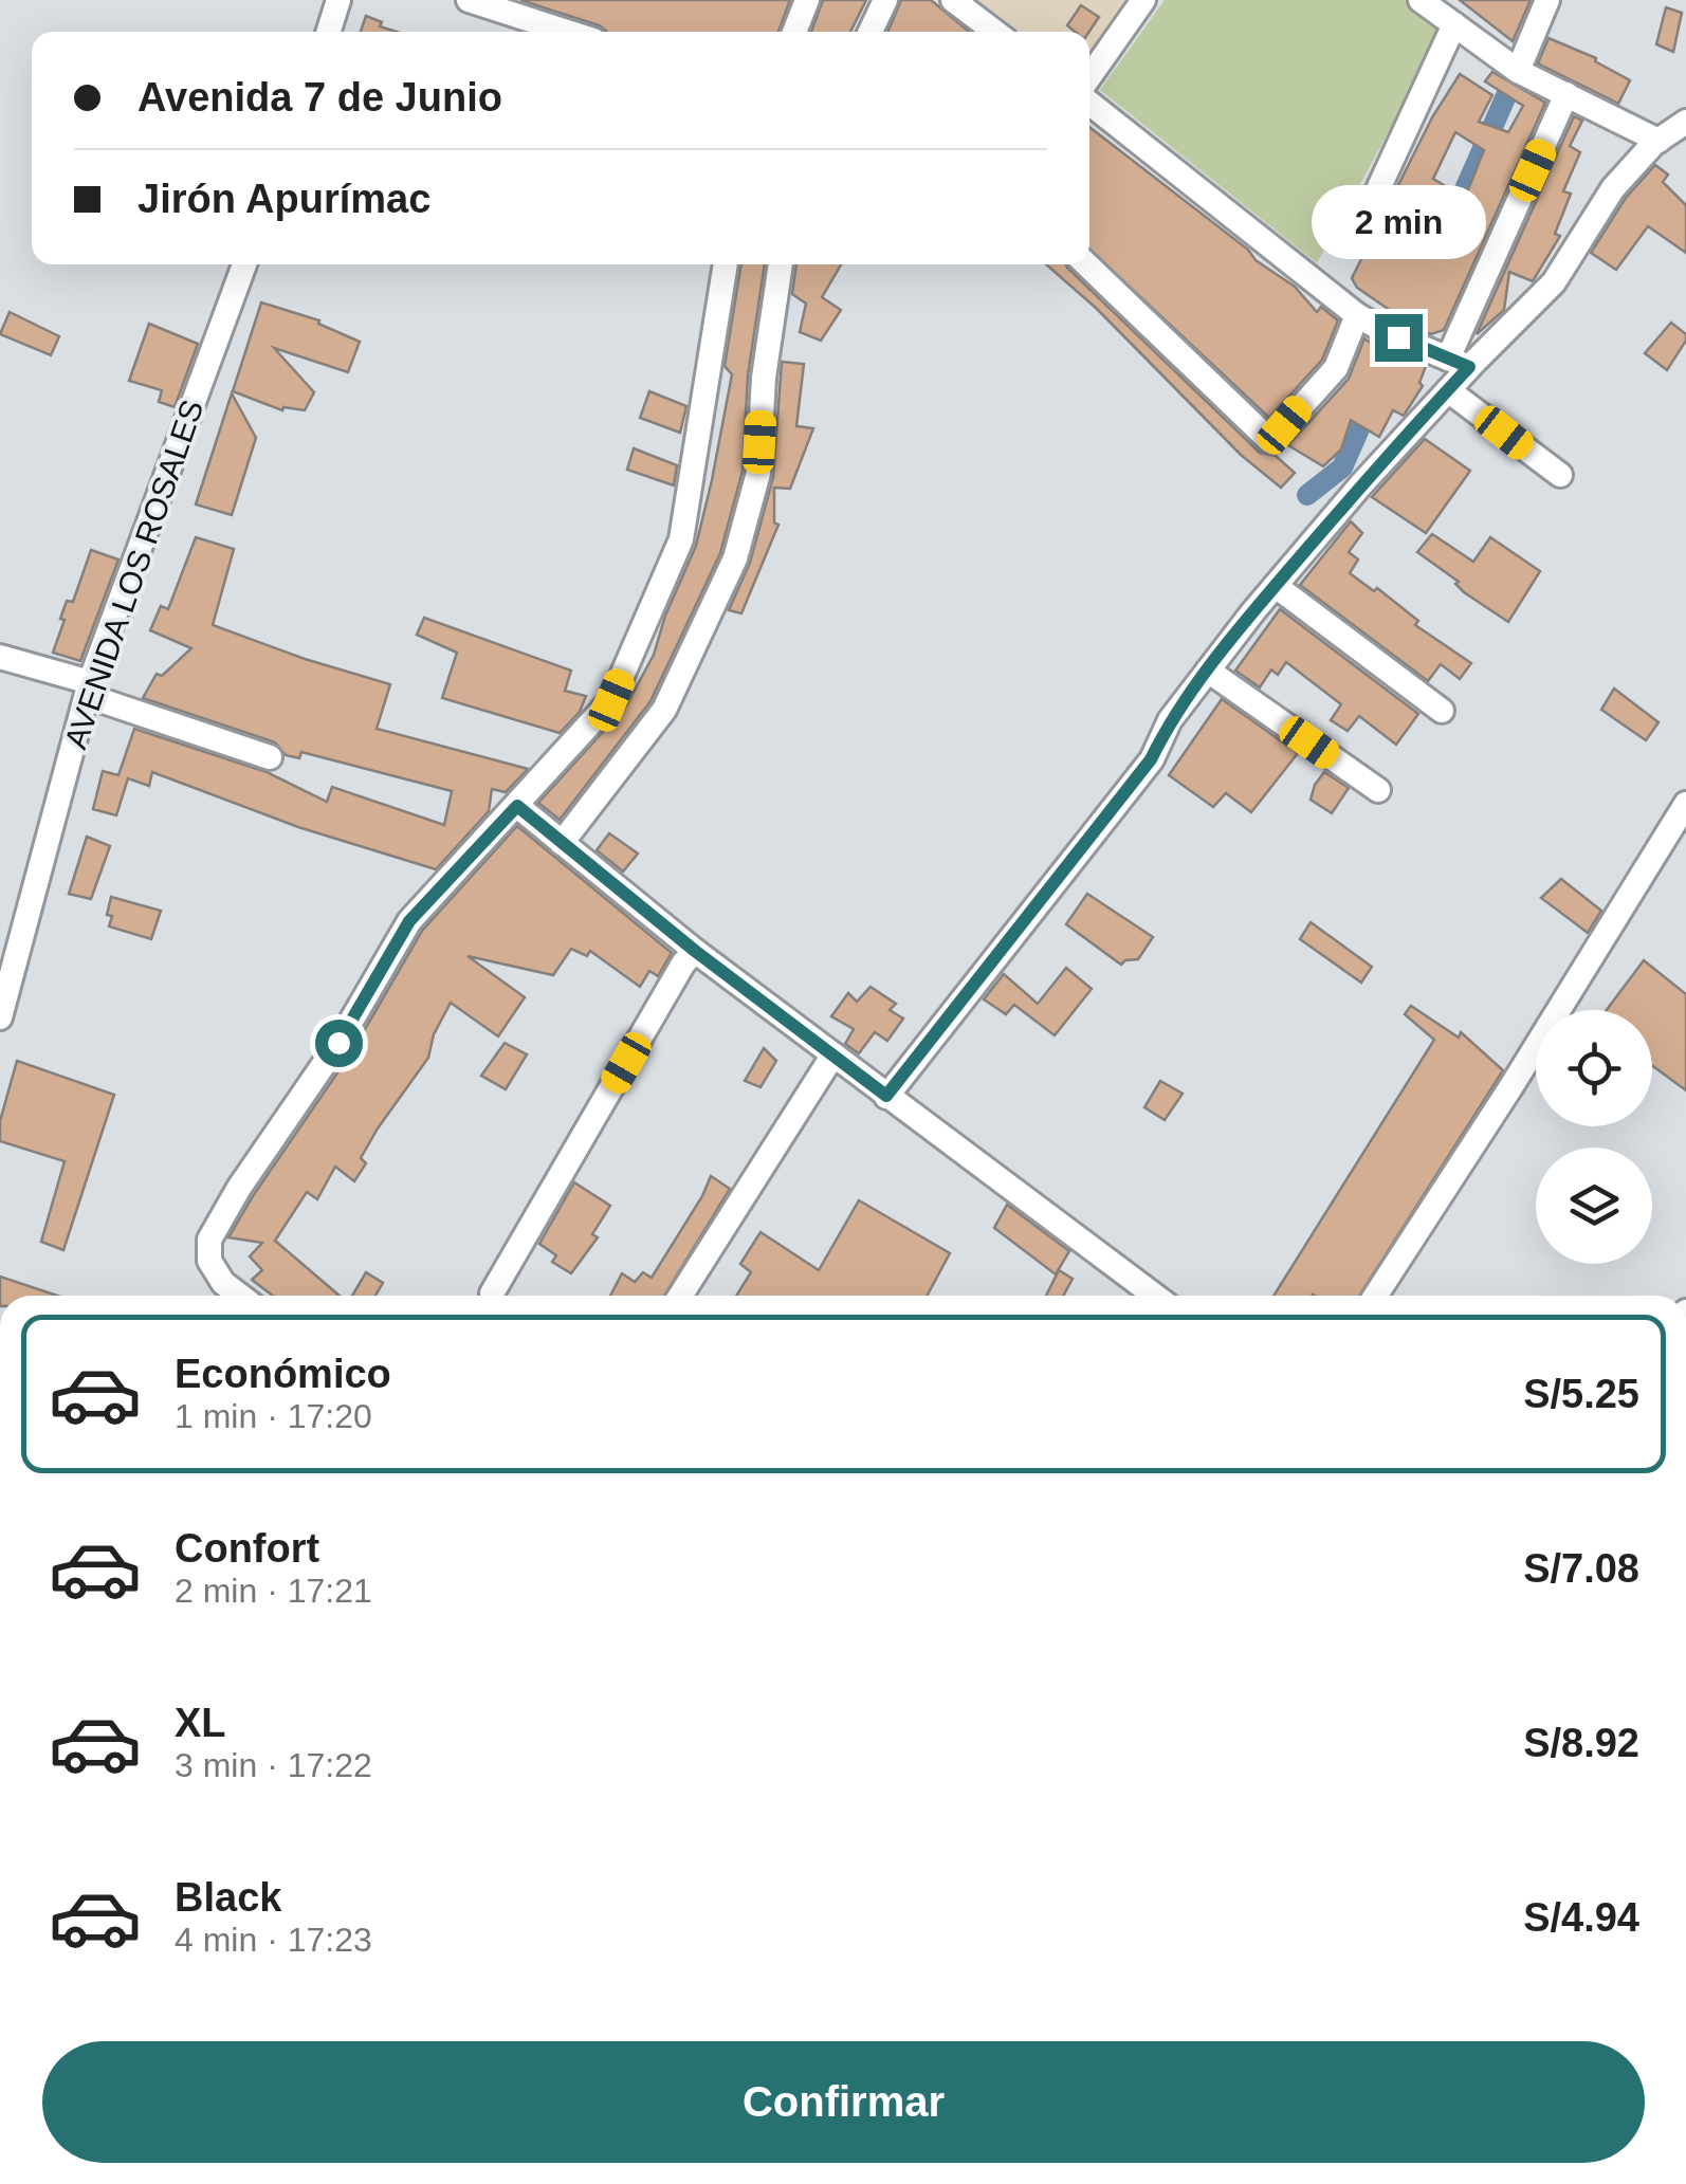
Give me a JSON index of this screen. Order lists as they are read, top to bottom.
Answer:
{
  "streets": {
    "street": ["AVENIDA LOS ROSALES"]
  },
  "page": {
    "banner": ["Avenida 7 de Junio", "Jirón Apurímac"],
    "bubble": "2 min",
    "list": [
      {
        "name": "Económico",
        "note": "1 min · 17:20",
        "value": "S/5.25"
      },
      {
        "name": "Confort",
        "note": "2 min · 17:21",
        "value": "S/7.08"
      },
      {
        "name": "XL",
        "note": "3 min · 17:22",
        "value": "S/8.92"
      },
      {
        "name": "Black",
        "note": "4 min · 17:23",
        "value": "S/4.94"
      }
    ],
    "buttons": "Confirmar"
  }
}
